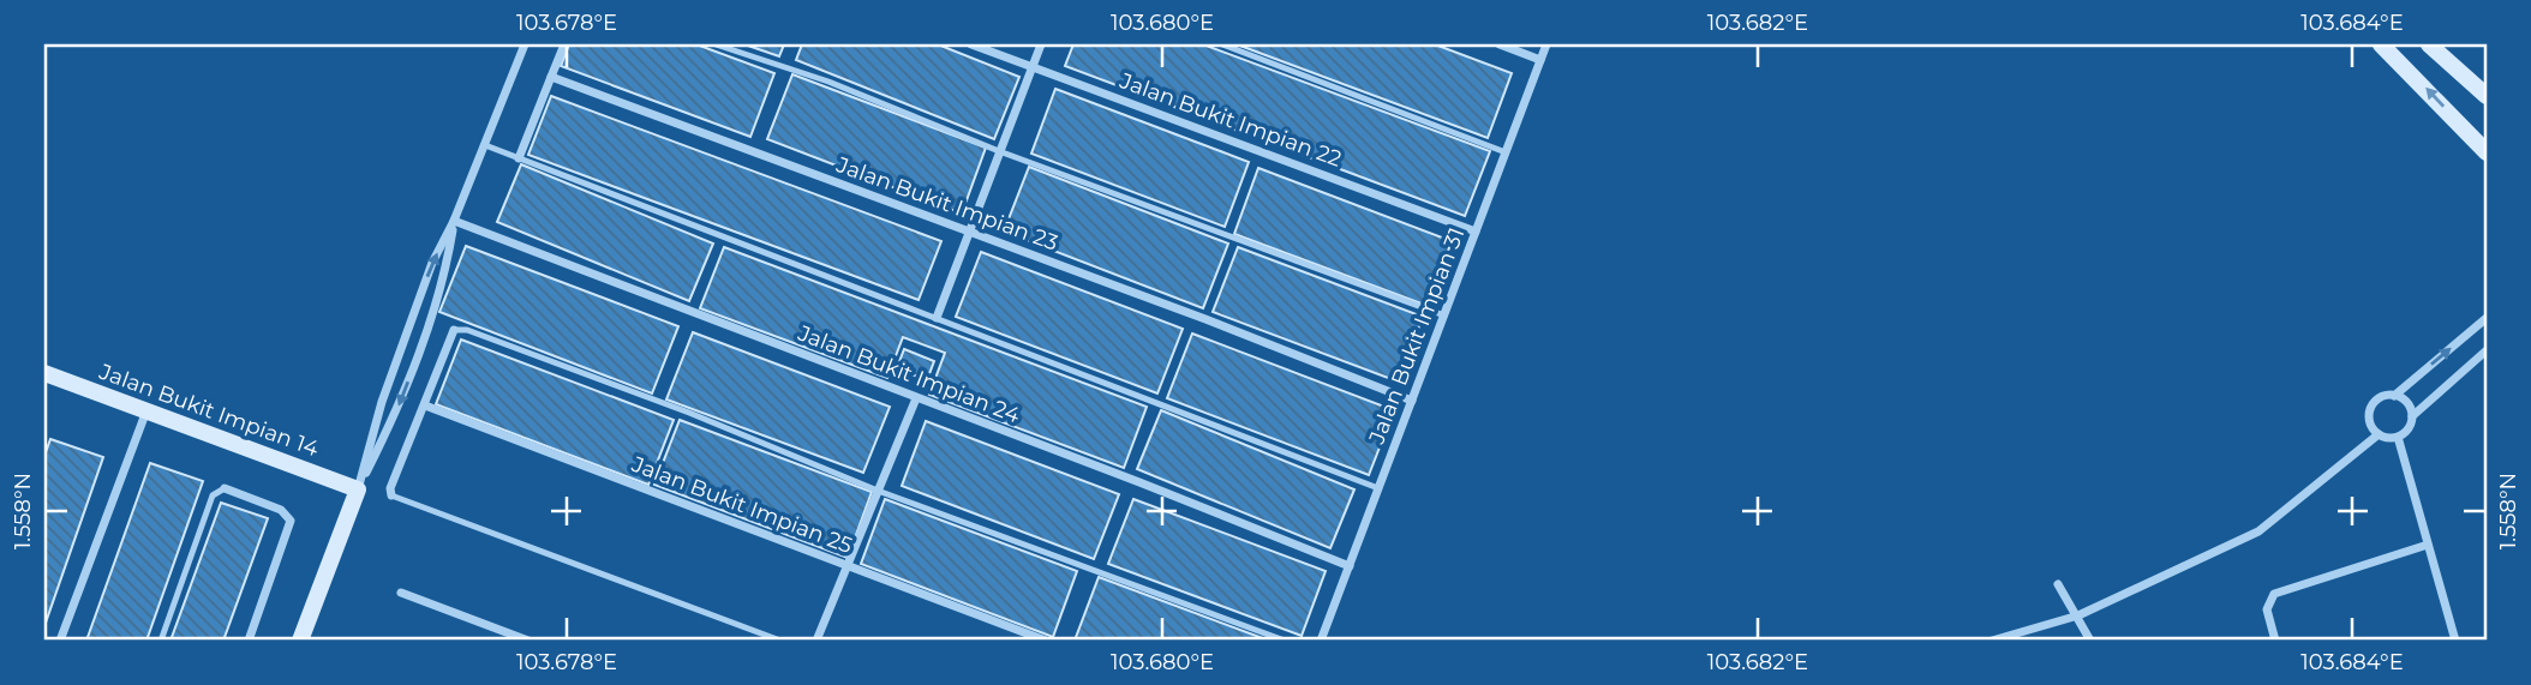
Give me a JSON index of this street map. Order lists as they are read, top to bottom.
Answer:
{
  "streets": {
    "street": [
      "Jalan Bukit Impian 22",
      "Jalan Bukit Impian 23",
      "Jalan Bukit Impian 31",
      "Jalan Bukit Impian 24",
      "Jalan Bukit Impian 14",
      "Jalan Bukit Impian 25"
    ]
  },
  "crossings": [
    ["Jalan Bukit Impian 22", "Jalan Bukit Impian 31"],
    ["Jalan Bukit Impian 23", "Jalan Bukit Impian 31"],
    ["Jalan Bukit Impian 31", "Jalan Bukit Impian 24"]
  ],
  "coordinates": [
    "103.678°E",
    "103.680°E",
    "103.682°E",
    "103.684°E",
    "1.558°N"
  ]
}
